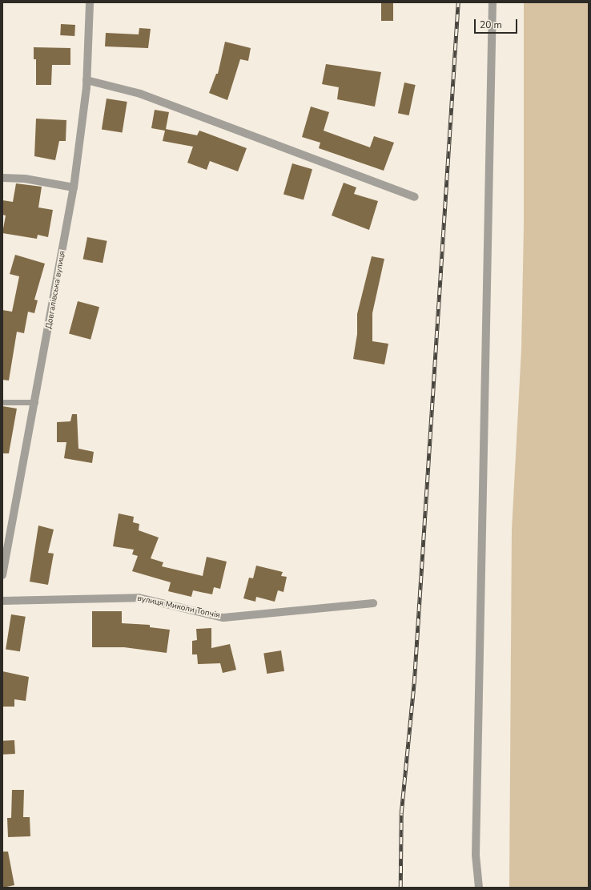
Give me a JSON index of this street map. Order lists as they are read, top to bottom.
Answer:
{
  "streets": {
    "street": ["Довгалівська вулиця", "вулиця Миколи Топчія"]
  },
  "scale_bar": "20 m"
}
